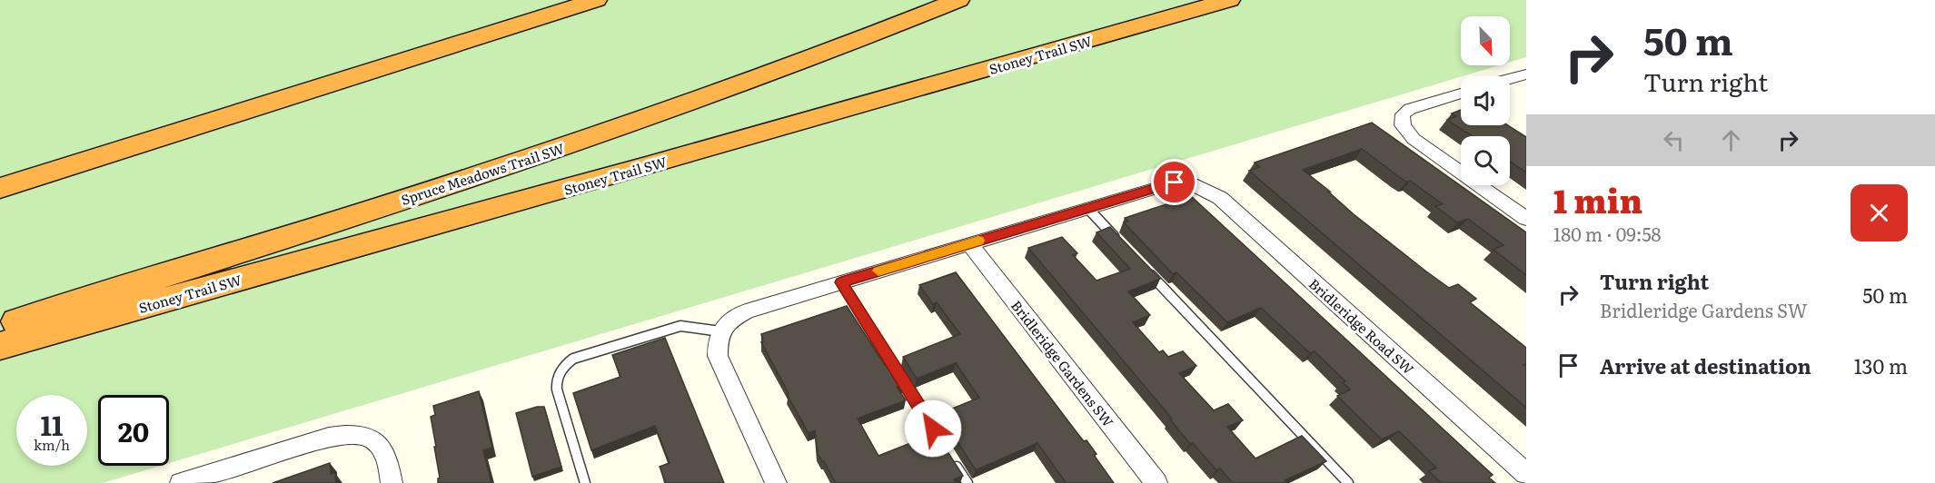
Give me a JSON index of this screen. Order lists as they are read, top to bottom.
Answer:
{
  "streets": {
    "highway": ["Stoney Trail SW", "Spruce Meadows Trail SW"],
    "street": ["Bridleridge Road SW", "Bridleridge Gardens SW"]
  },
  "north": "bottom right",
  "page": {
    "turn": ["50 m", "Turn right"],
    "heading": ["1 min", "180 m · 09:58"],
    "list": [
      {
        "name": "Turn right",
        "note": "Bridleridge Gardens SW",
        "value": "50 m"
      },
      {
        "name": "Arrive at destination",
        "value": "130 m"
      }
    ],
    "speed": "11 km/h",
    "limit": "20"
  }
}
